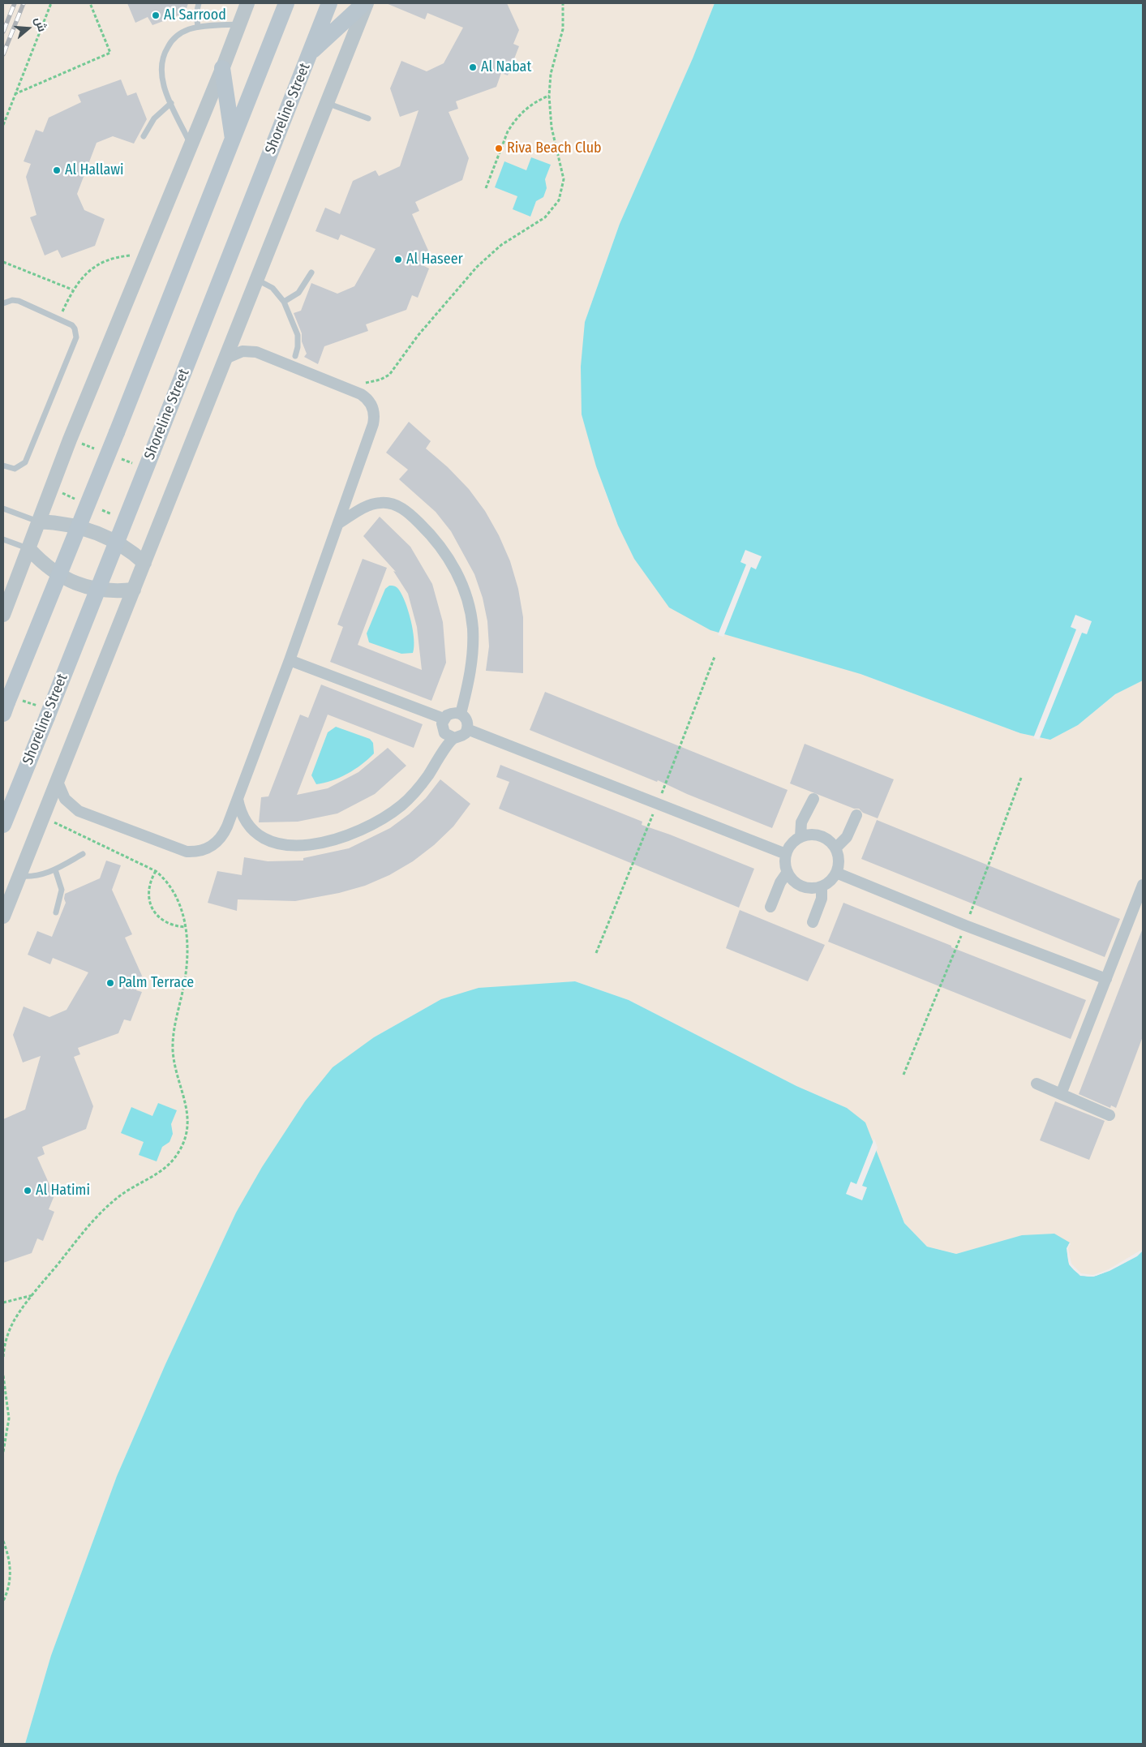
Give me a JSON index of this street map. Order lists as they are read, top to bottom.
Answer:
{
  "streets": {
    "main road": ["Shoreline Street"]
  },
  "places": [
    "Al Sarrood",
    "Al Nabat",
    "Riva Beach Club",
    "Al Hallawi",
    "Al Haseer",
    "Palm Terrace",
    "Al Hatimi"
  ],
  "north": "right"
}
